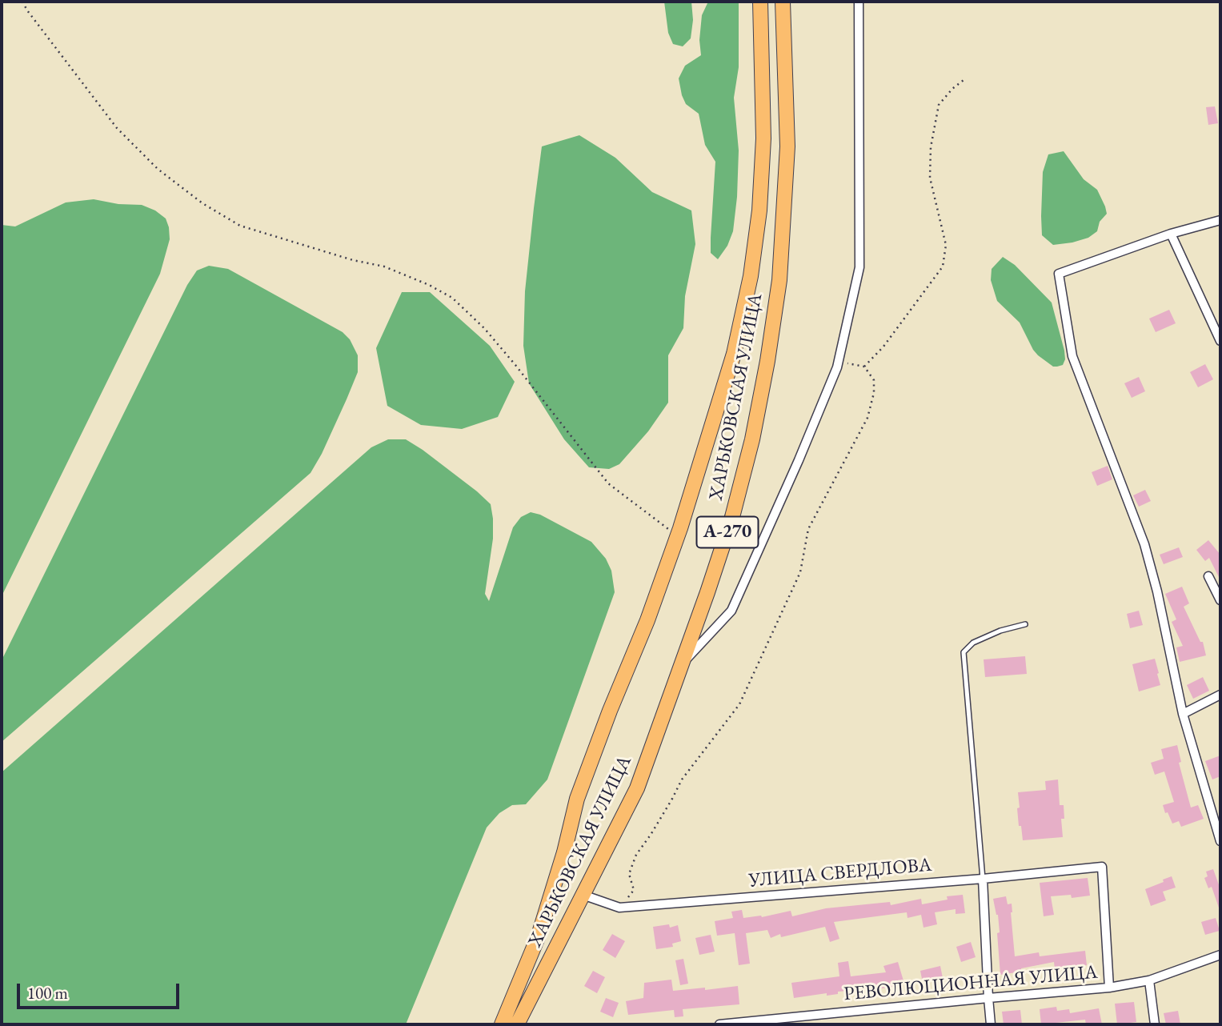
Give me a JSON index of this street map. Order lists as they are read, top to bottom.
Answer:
{
  "streets": {
    "highway": ["ХАРЬКОВСКАЯ УЛИЦА", "А-270"],
    "street": ["УЛИЦА СВЕРДЛОВА", "РЕВОЛЮЦИОННАЯ УЛИЦА"]
  },
  "crossings": [
    ["ХАРЬКОВСКАЯ УЛИЦА", "УЛИЦА СВЕРДЛОВА"],
    ["УЛИЦА СВЕРДЛОВА", "РЕВОЛЮЦИОННАЯ УЛИЦА"]
  ],
  "scale_bar": "100 m"
}
